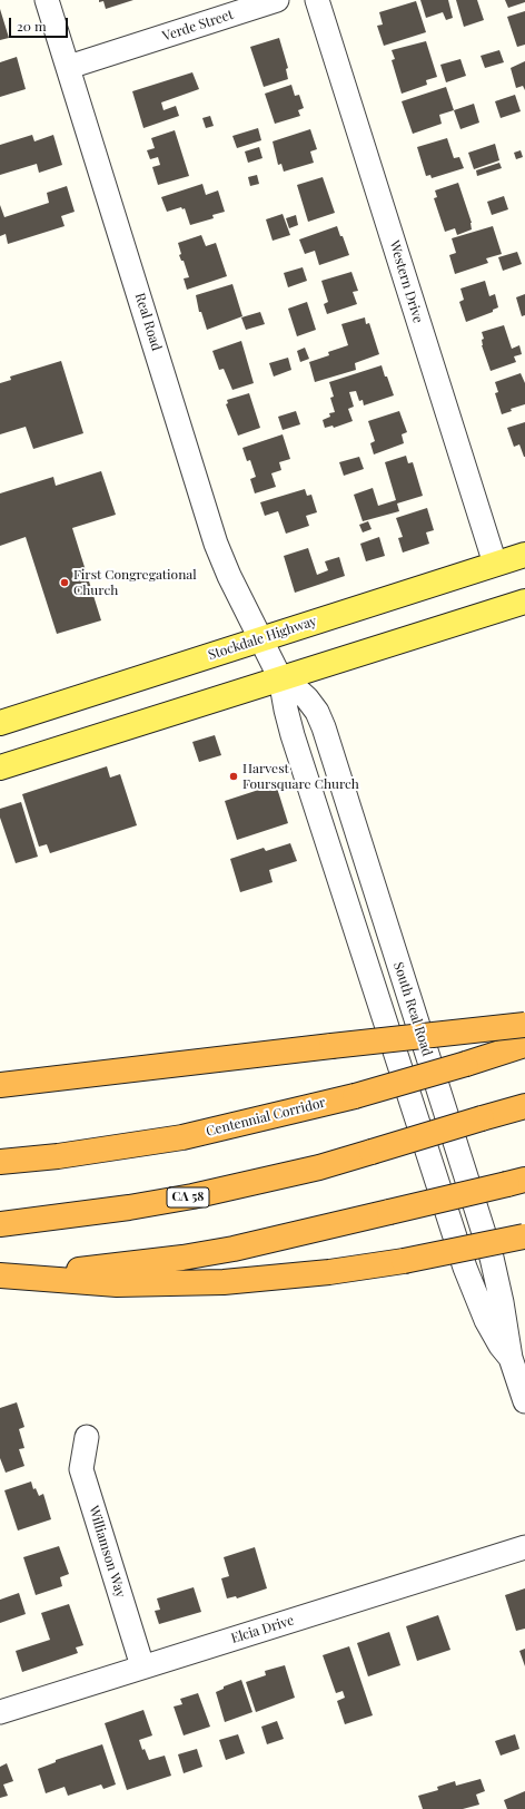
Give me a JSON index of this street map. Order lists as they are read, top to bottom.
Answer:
{
  "streets": {
    "highway": ["Centennial Corridor", "CA 58"],
    "main road": ["Stockdale Highway"],
    "street": [
      "Verde Street",
      "Western Drive",
      "Real Road",
      "South Real Road",
      "Williamson Way",
      "Elcia Drive"
    ]
  },
  "crossings": [
    ["Verde Street", "Real Road"],
    ["Western Drive", "Stockdale Highway"],
    ["Real Road", "Stockdale Highway"],
    ["Real Road", "South Real Road"],
    ["Stockdale Highway", "South Real Road"],
    ["Williamson Way", "Elcia Drive"]
  ],
  "places": ["First Congregational Church", "Harvest Foursquare Church"],
  "scale_bar": "20 m"
}
